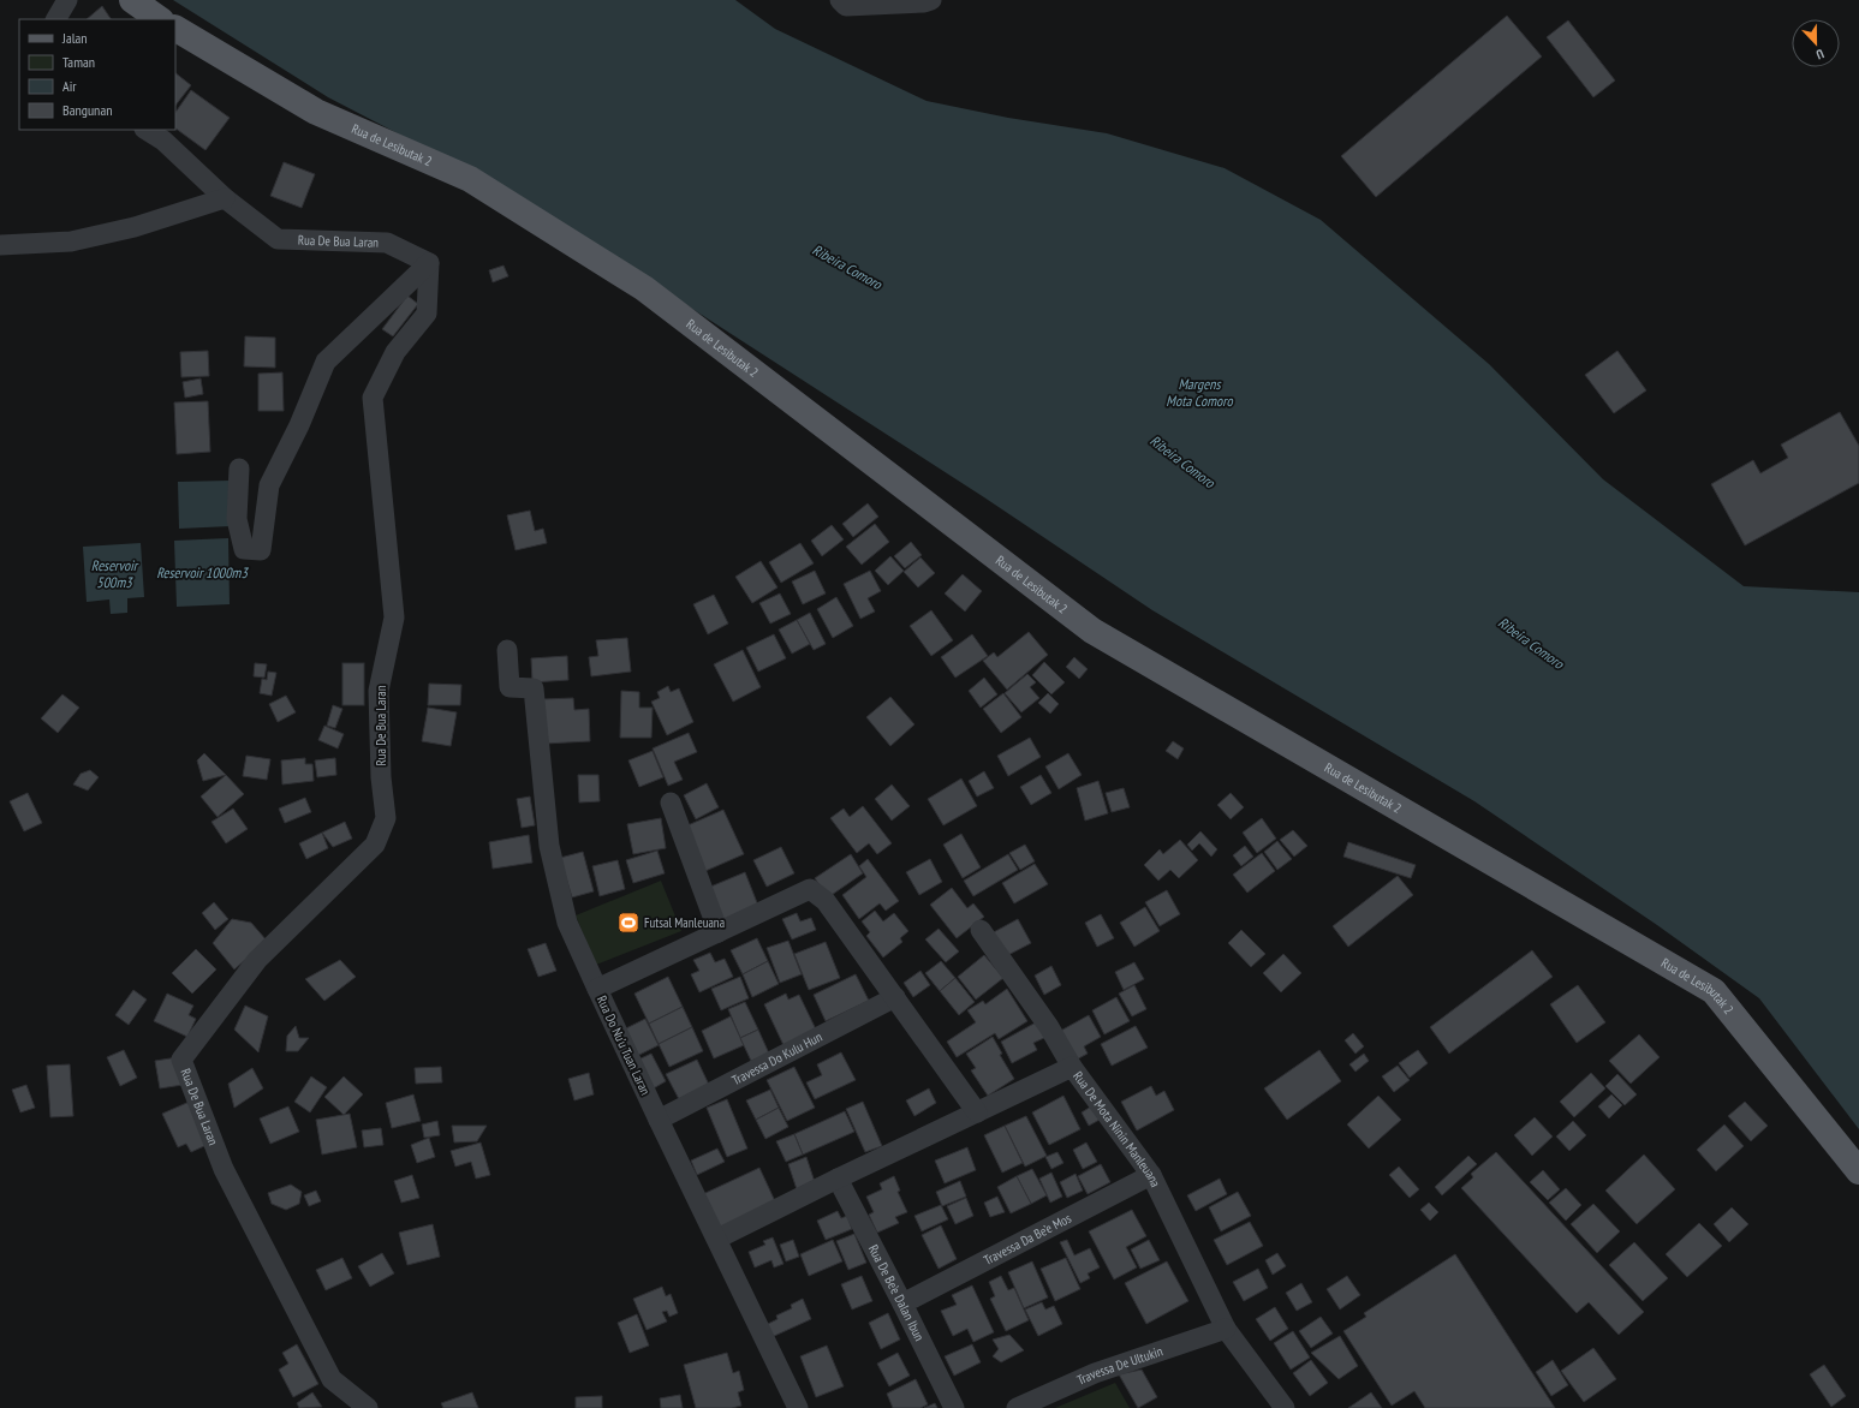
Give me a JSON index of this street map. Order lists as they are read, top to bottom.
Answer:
{
  "streets": {
    "main road": ["Rua de Lesibutak 2"],
    "street": [
      "Rua De Bua Laran",
      "Rua Do Nu’u Tuan Laran",
      "Travessa Do Kulu Hun",
      "Rua De Mota Ninin Manleuana",
      "Travessa Da Be’e Mos",
      "Rua De Be’e Dalan Ibun",
      "Travessa De Ultukin"
    ]
  },
  "crossings": [
    ["Rua Do Nu’u Tuan Laran", "Travessa Do Kulu Hun"],
    ["Rua Do Nu’u Tuan Laran", "Rua De Mota Ninin Manleuana"],
    ["Rua De Mota Ninin Manleuana", "Travessa Da Be’e Mos"],
    ["Rua De Mota Ninin Manleuana", "Rua De Be’e Dalan Ibun"],
    ["Rua De Mota Ninin Manleuana", "Travessa De Ultukin"],
    ["Travessa Da Be’e Mos", "Rua De Be’e Dalan Ibun"]
  ],
  "water": [
    "Ribeira Comoro",
    "Margens Mota Comoro",
    "Reservoir 500m3",
    "Reservoir 1000m3"
  ],
  "places": {
    "sports": ["Futsal Manleuana"]
  },
  "legend": [
    "Jalan",
    "Taman",
    "Air",
    "Bangunan"
  ],
  "north": "bottom"
}
